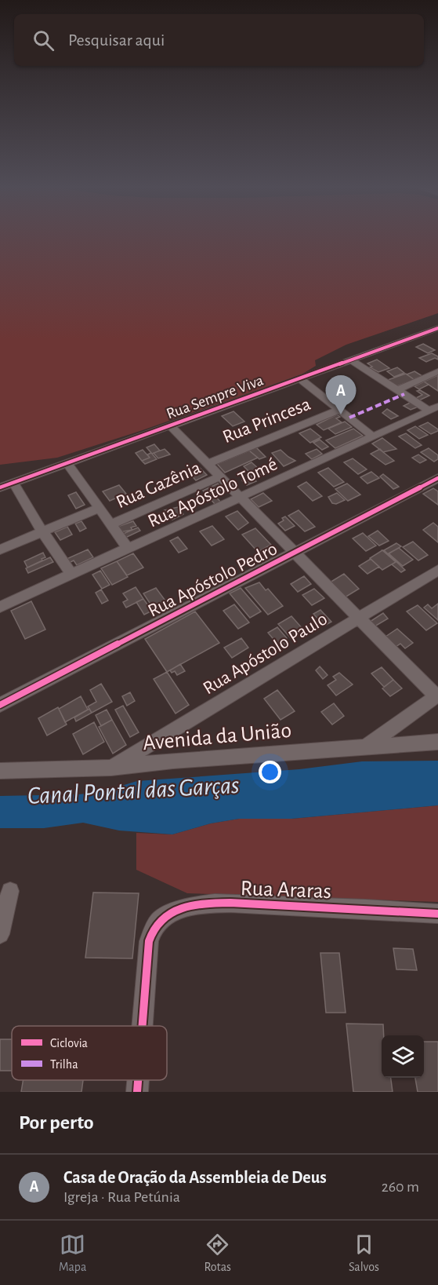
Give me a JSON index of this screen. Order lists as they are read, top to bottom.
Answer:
{
  "streets": {
    "street": [
      "Rua Sempre Viva",
      "Rua Princesa",
      "Rua Gazênia",
      "Rua Apóstolo Tomé",
      "Rua Apóstolo Pedro",
      "Rua Apóstolo Paulo",
      "Avenida da União",
      "Rua Araras"
    ]
  },
  "crossings": [
    ["Rua Apóstolo Paulo", "Avenida da União"]
  ],
  "water": ["Canal Pontal das Garças"],
  "legend": ["Ciclovia", "Trilha"],
  "page": {
    "search": "Pesquisar aqui",
    "pins": "A",
    "heading": "Por perto",
    "list": [
      {
        "mark": "A",
        "name": "Casa de Oração da Assembleia de Deus",
        "note": "Igreja · Rua Petúnia",
        "value": "260 m"
      }
    ],
    "nav": ["Mapa", "Rotas", "Salvos"]
  }
}
